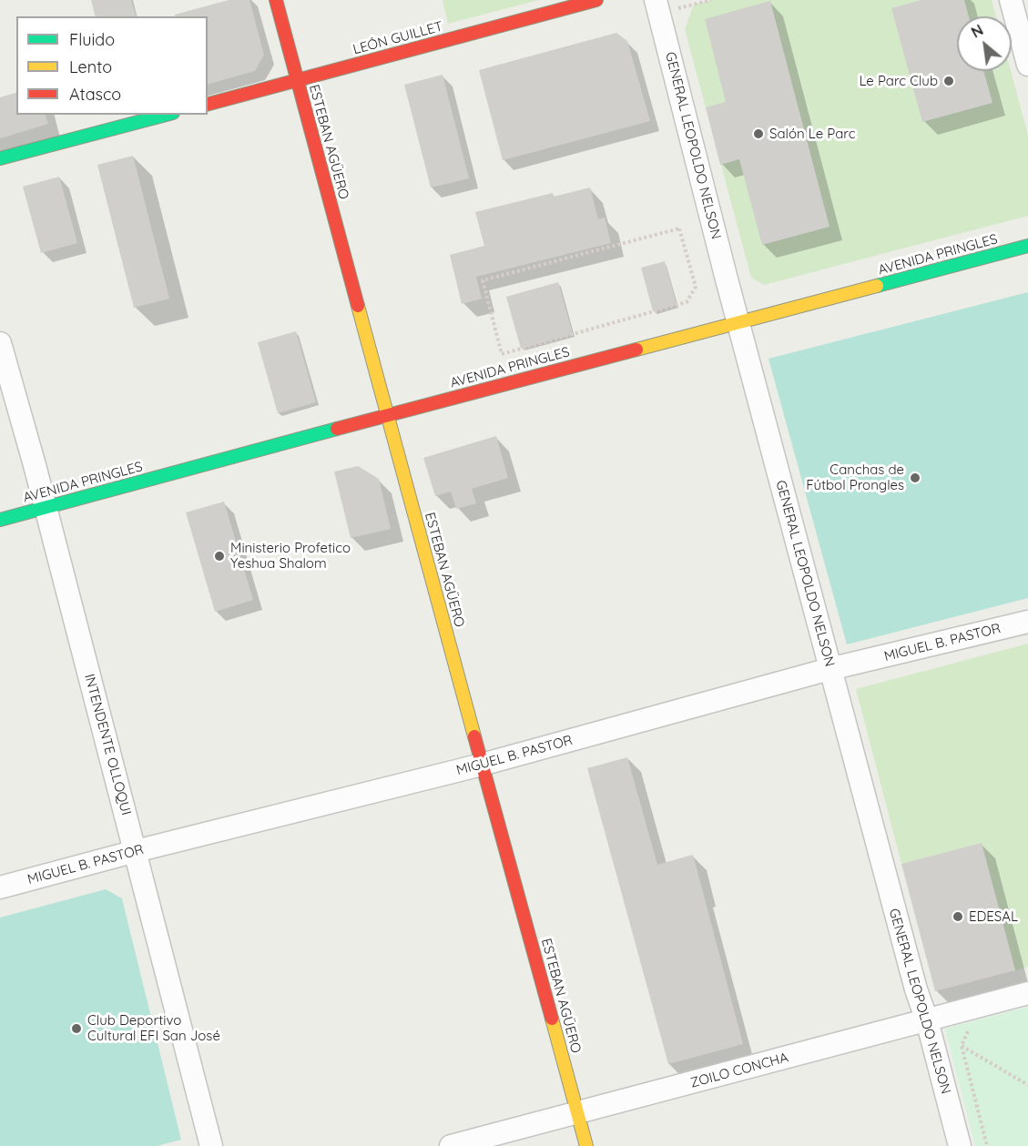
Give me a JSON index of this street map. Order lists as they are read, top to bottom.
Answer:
{
  "streets": {
    "street": [
      "LEÓN GUILLET",
      "ESTEBAN AGÜERO",
      "GENERAL LEOPOLDO NELSON",
      "AVENIDA PRINGLES",
      "MIGUEL B. PASTOR",
      "INTENDENTE OLLOQUI",
      "ZOILO CONCHA"
    ]
  },
  "crossings": [
    ["LEÓN GUILLET", "ESTEBAN AGÜERO"],
    ["ESTEBAN AGÜERO", "AVENIDA PRINGLES"],
    ["ESTEBAN AGÜERO", "MIGUEL B. PASTOR"],
    ["ESTEBAN AGÜERO", "ZOILO CONCHA"],
    ["GENERAL LEOPOLDO NELSON", "AVENIDA PRINGLES"],
    ["GENERAL LEOPOLDO NELSON", "MIGUEL B. PASTOR"],
    ["GENERAL LEOPOLDO NELSON", "ZOILO CONCHA"],
    ["AVENIDA PRINGLES", "INTENDENTE OLLOQUI"],
    ["MIGUEL B. PASTOR", "INTENDENTE OLLOQUI"]
  ],
  "places": [
    "Le Parc Club",
    "Salón Le Parc",
    "Canchas de Fútbol Prongles",
    "Ministerio Profetico Yeshua Shalom",
    "EDESAL",
    "Club Deportivo Cultural EFI San José"
  ],
  "legend": ["Fluido", "Lento", "Atasco"],
  "north": "top left"
}
